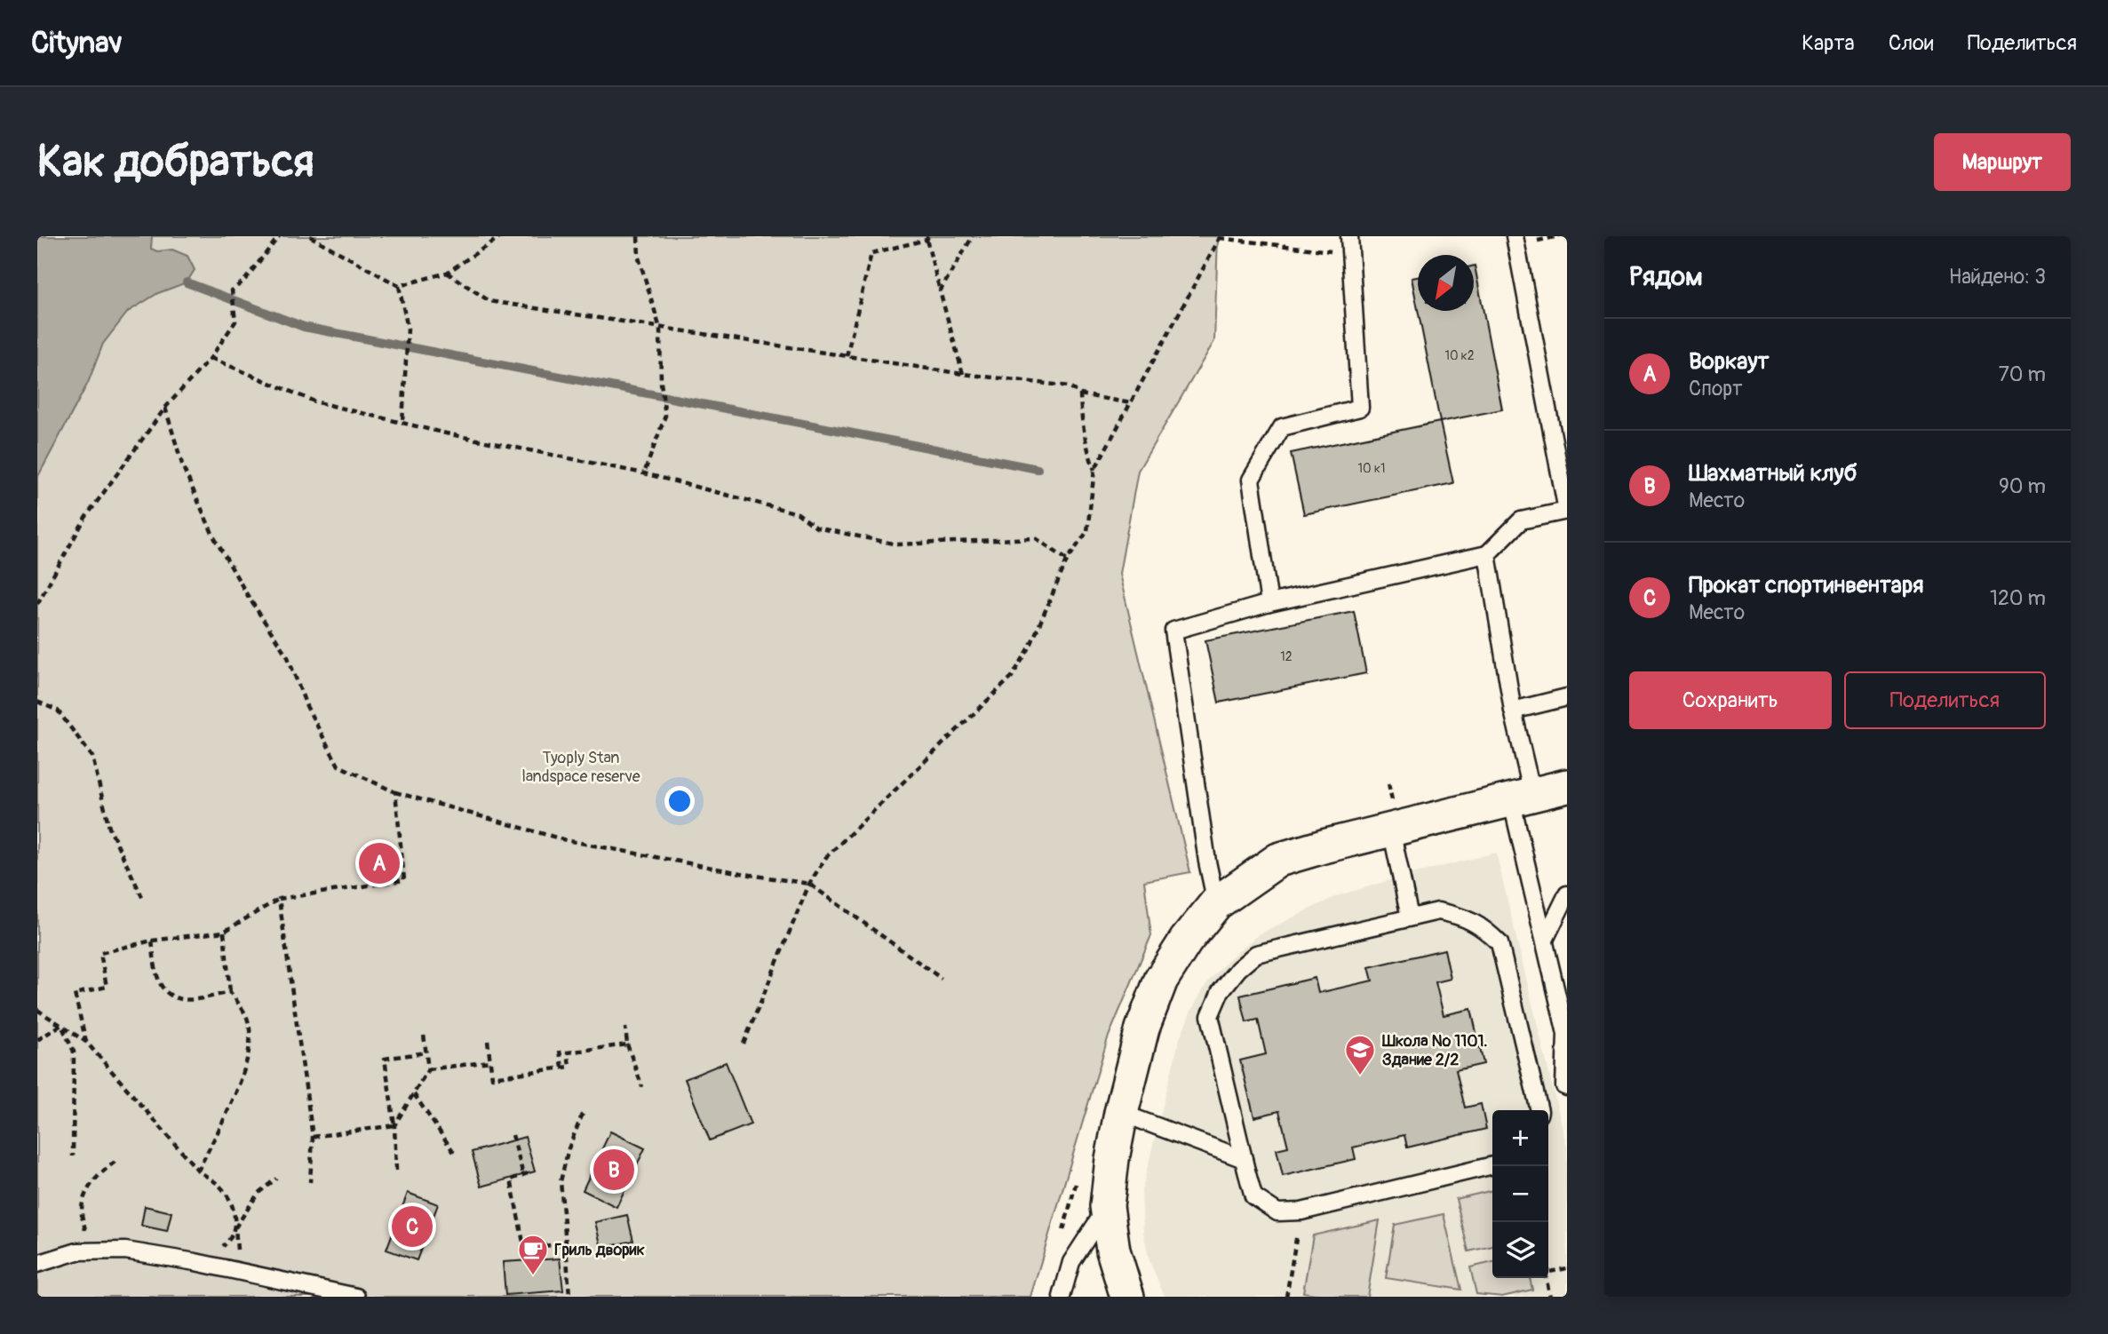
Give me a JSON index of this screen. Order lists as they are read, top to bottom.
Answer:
{
  "parks": ["Tyoply Stan landspace reserve"],
  "places": {
    "school or university": ["Школа № 1101. Здание 2/2"],
    "cafe": ["Гриль дворик"]
  },
  "house_numbers": ["10 к2", "10 к1", "12"],
  "north": "bottom left",
  "page": {
    "header": "Citynav",
    "nav": ["Карта", "Слои", "Поделиться"],
    "buttons": [
      "Маршрут",
      ["Сохранить", "Поделиться"]
    ],
    "title": "Как добраться",
    "heading": ["Рядом", "Найдено: 3"],
    "list": [
      {
        "mark": "A",
        "name": "Воркаут",
        "note": "Спорт",
        "value": "70 m"
      },
      {
        "mark": "B",
        "name": "Шахматный клуб",
        "note": "Место",
        "value": "90 m"
      },
      {
        "mark": "C",
        "name": "Прокат спортинвентаря",
        "note": "Место",
        "value": "120 m"
      }
    ],
    "pins": ["A", "B", "C"],
    "map_buttons": ["+", "−"]
  }
}
